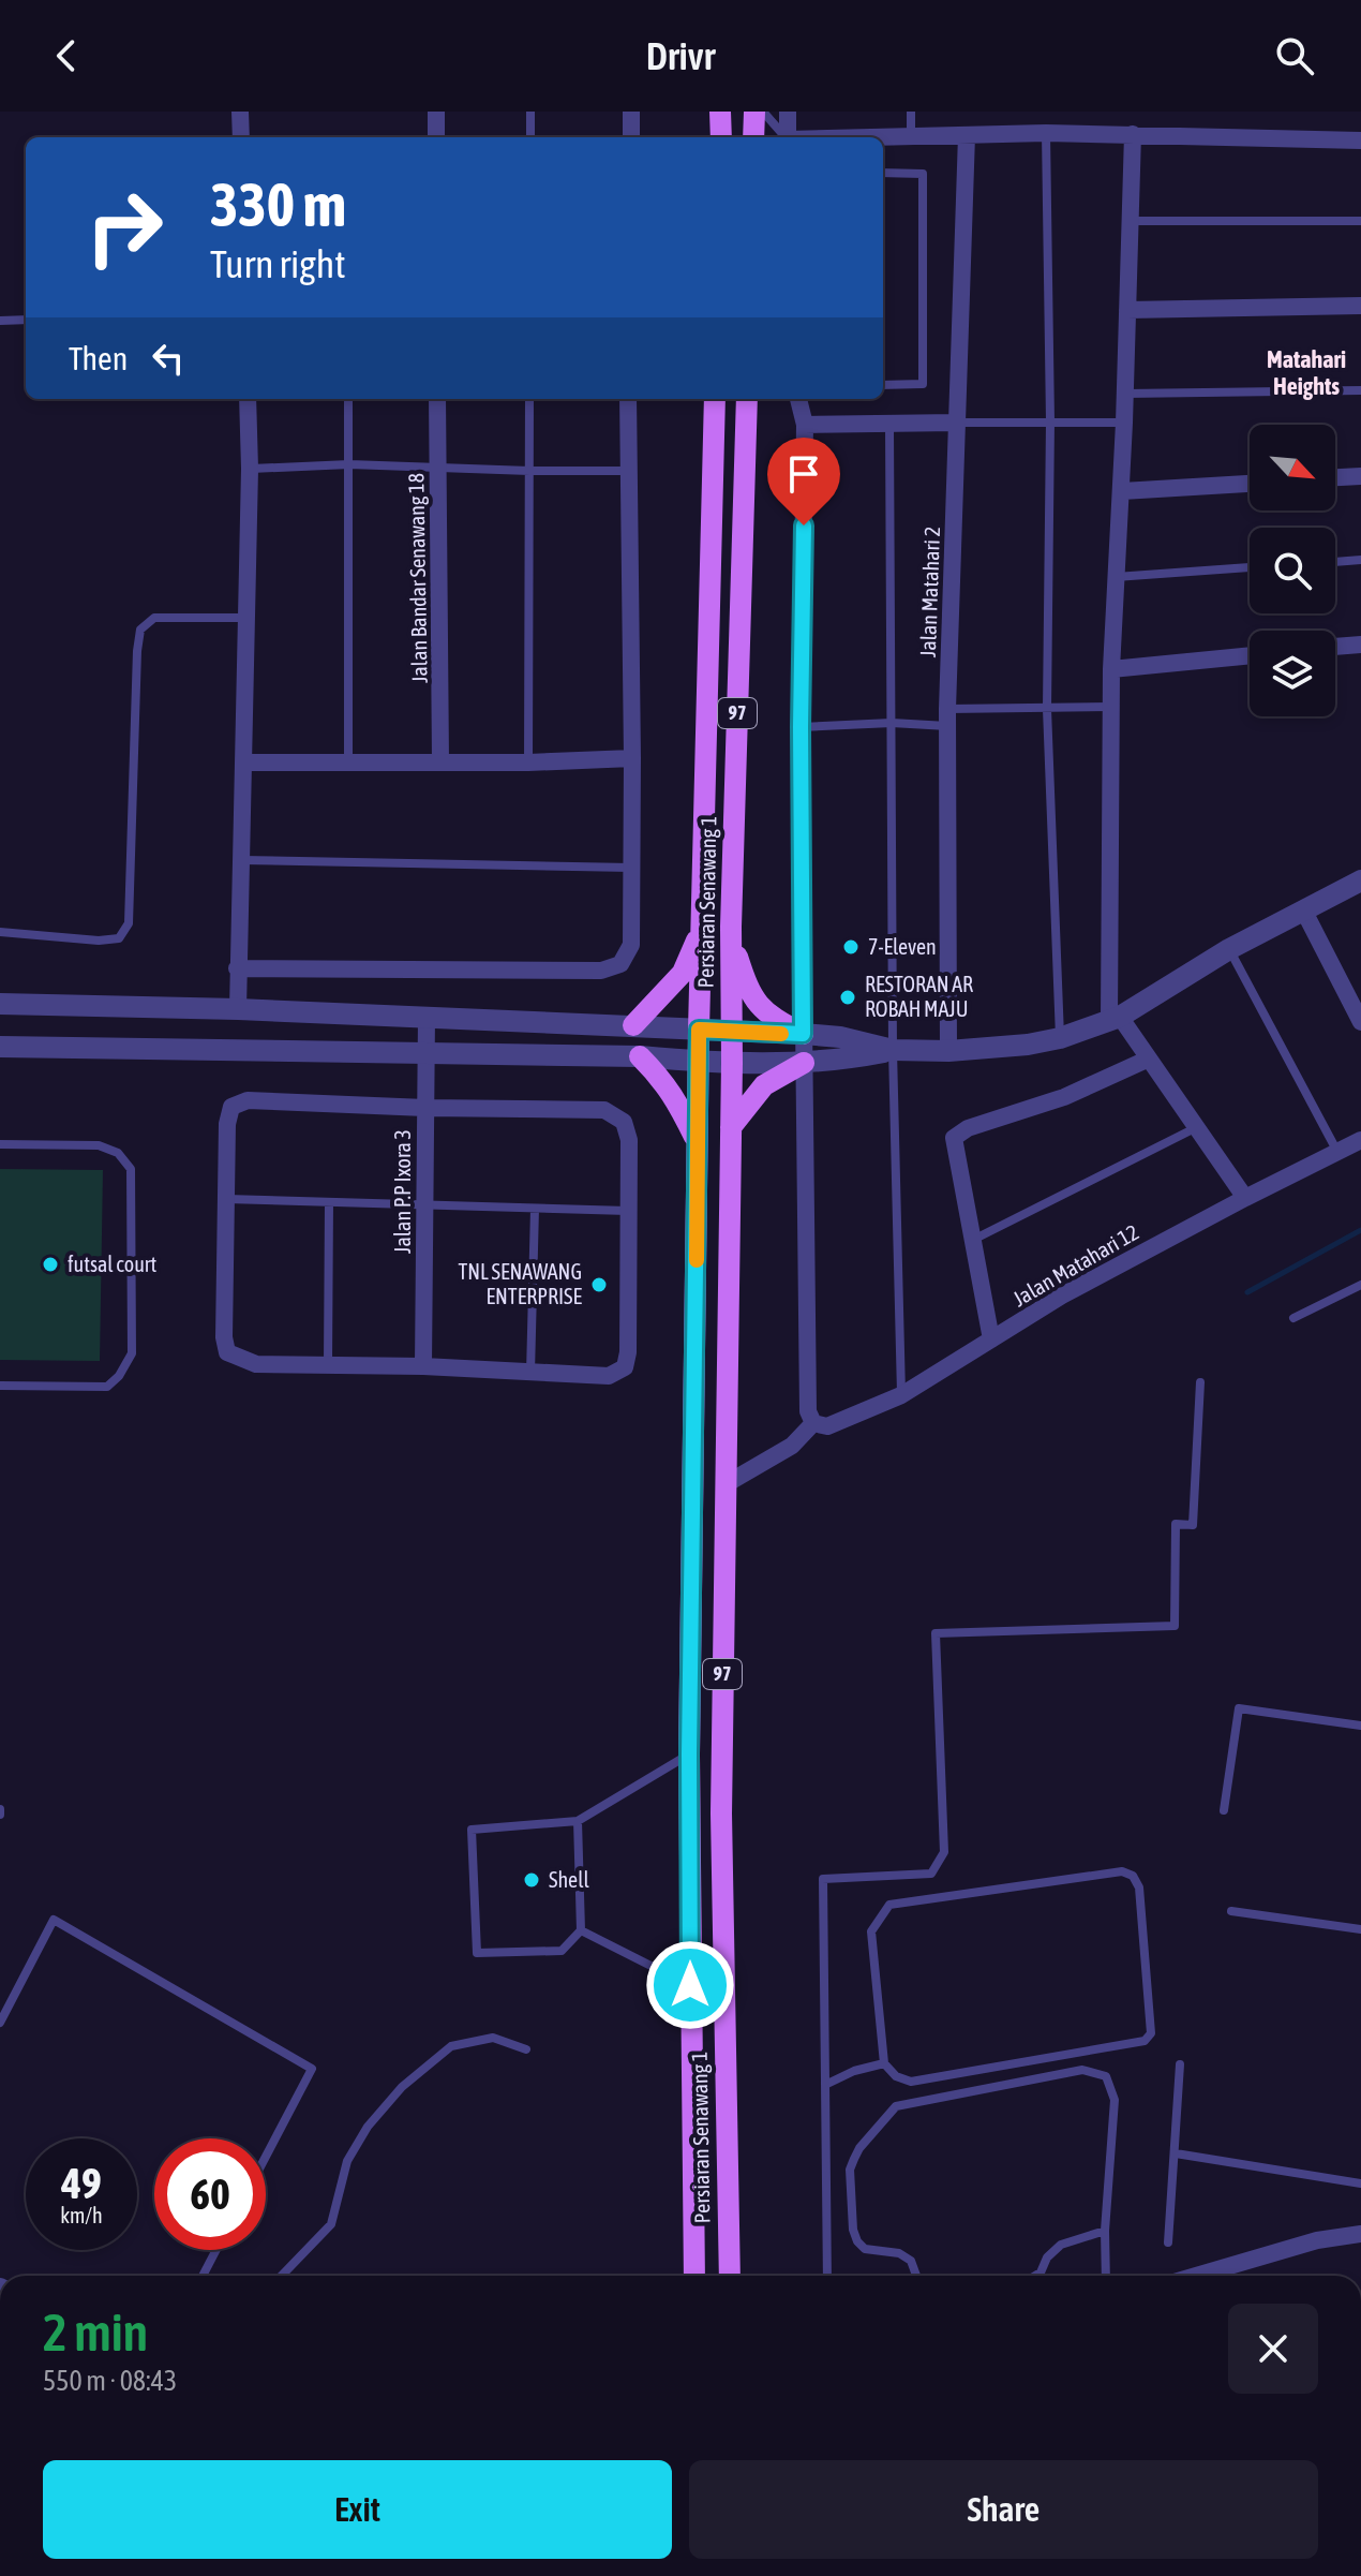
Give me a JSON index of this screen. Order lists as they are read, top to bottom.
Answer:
{
  "streets": {
    "main road": ["97", "Persiaran Senawang 1"],
    "street": [
      "Jalan Bandar Senawang 18",
      "Jalan Matahari 2",
      "Jalan P.P Ixora 3",
      "Jalan Matahari 12"
    ]
  },
  "districts": ["Matahari Heights"],
  "places": [
    "7-Eleven",
    "RESTORAN AR ROBAH MAJU",
    "futsal court",
    "TNL SENAWANG ENTERPRISE",
    "Shell"
  ],
  "north": "bottom right",
  "page": {
    "header": "Drivr",
    "turn": ["330 m", "Turn right"],
    "then": "Then",
    "speed": "49 km/h",
    "limit": "60",
    "heading": ["2 min", "550 m · 08:43"],
    "buttons": ["Exit", "Share"]
  }
}
